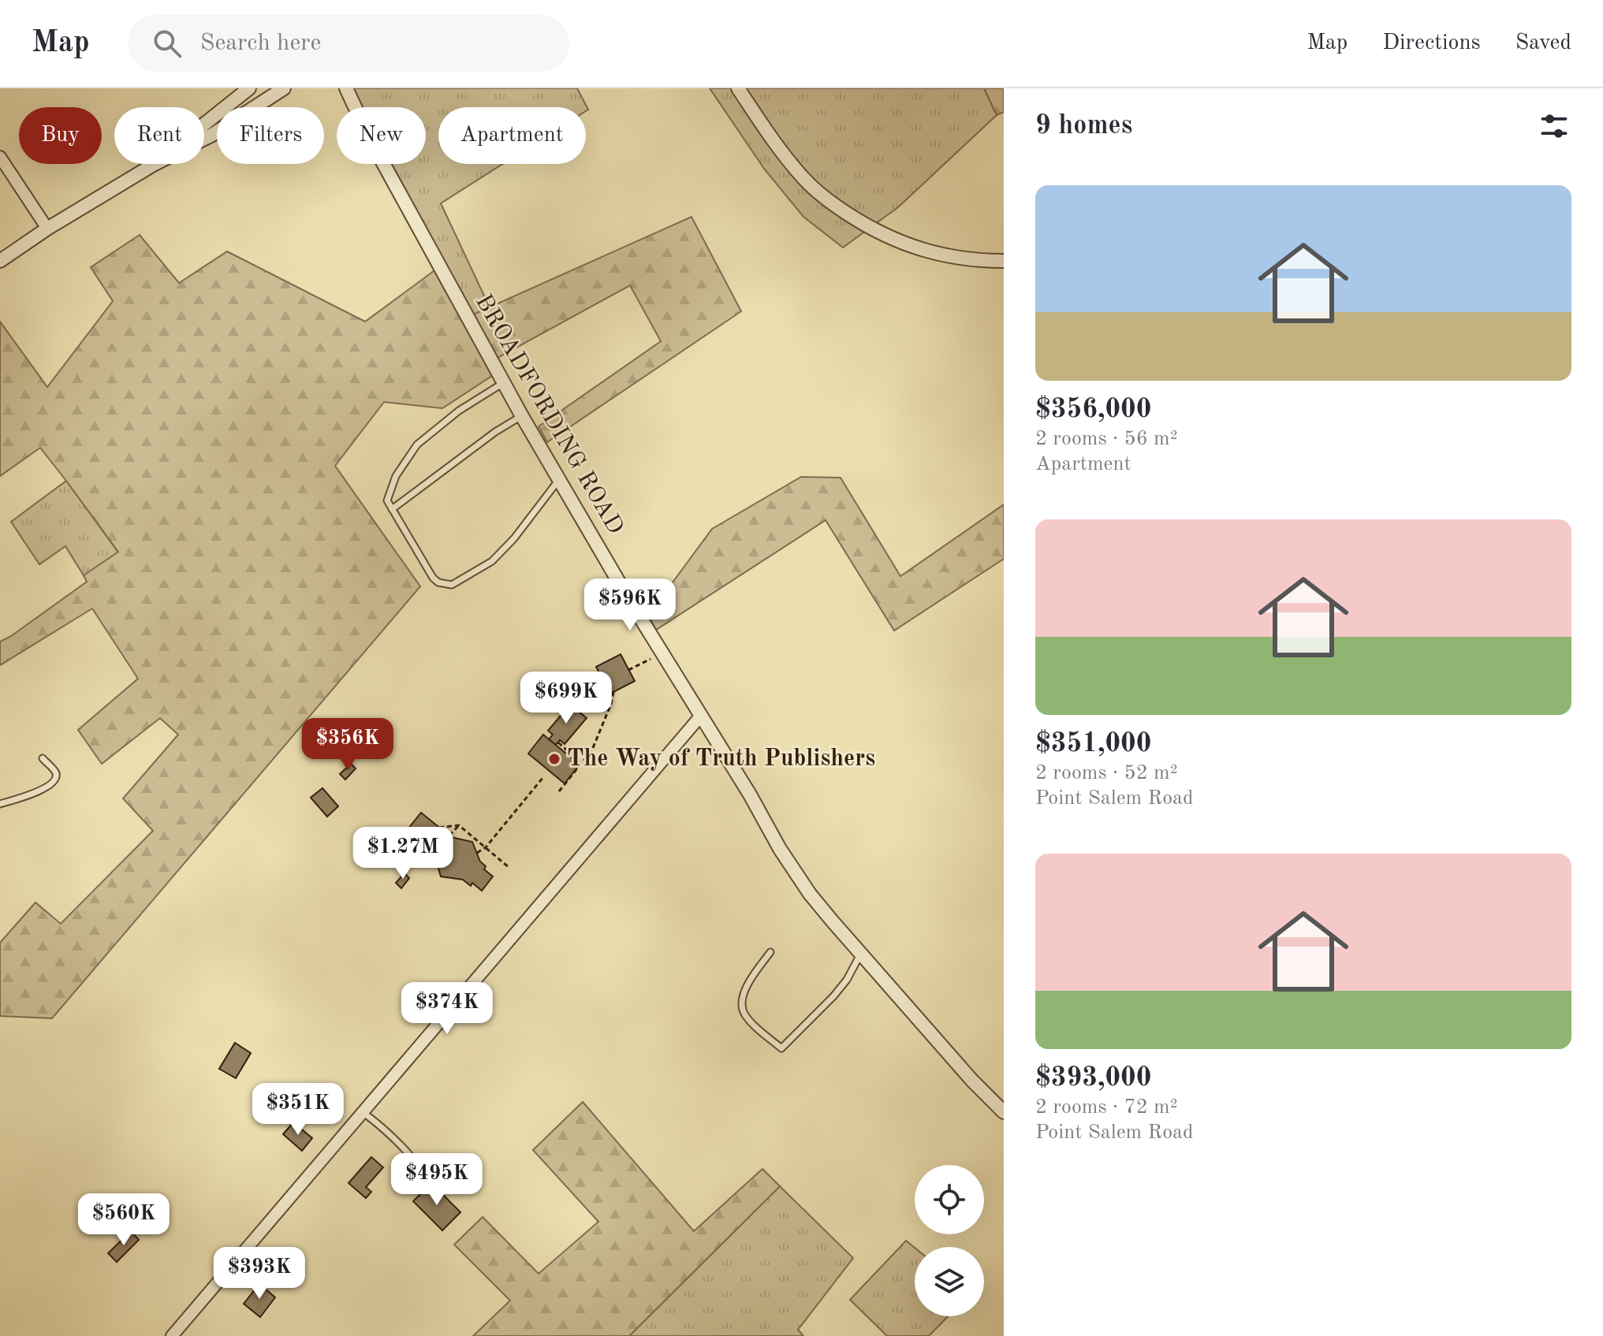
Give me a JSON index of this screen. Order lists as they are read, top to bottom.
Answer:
{
  "streets": {
    "street": ["BROADFORDING ROAD"]
  },
  "places": ["The Way of Truth Publishers"],
  "page": {
    "header": "Map",
    "search": "Search here",
    "nav": ["Map", "Directions", "Saved"],
    "heading": "9 homes",
    "chip": [
      "Buy",
      "Rent",
      "Filters",
      "New",
      "Apartment"
    ],
    "list": [
      {
        "name": "$356,000",
        "note": "2 rooms · 56 m² · Apartment"
      },
      {
        "name": "$351,000",
        "note": "2 rooms · 52 m² · Point Salem Road"
      },
      {
        "name": "$393,000",
        "note": "2 rooms · 72 m² · Point Salem Road"
      }
    ],
    "price": [
      "$596K",
      "$699K",
      "$356K",
      "$1.27M",
      "$374K",
      "$351K",
      "$495K",
      "$560K",
      "$393K"
    ]
  }
}
